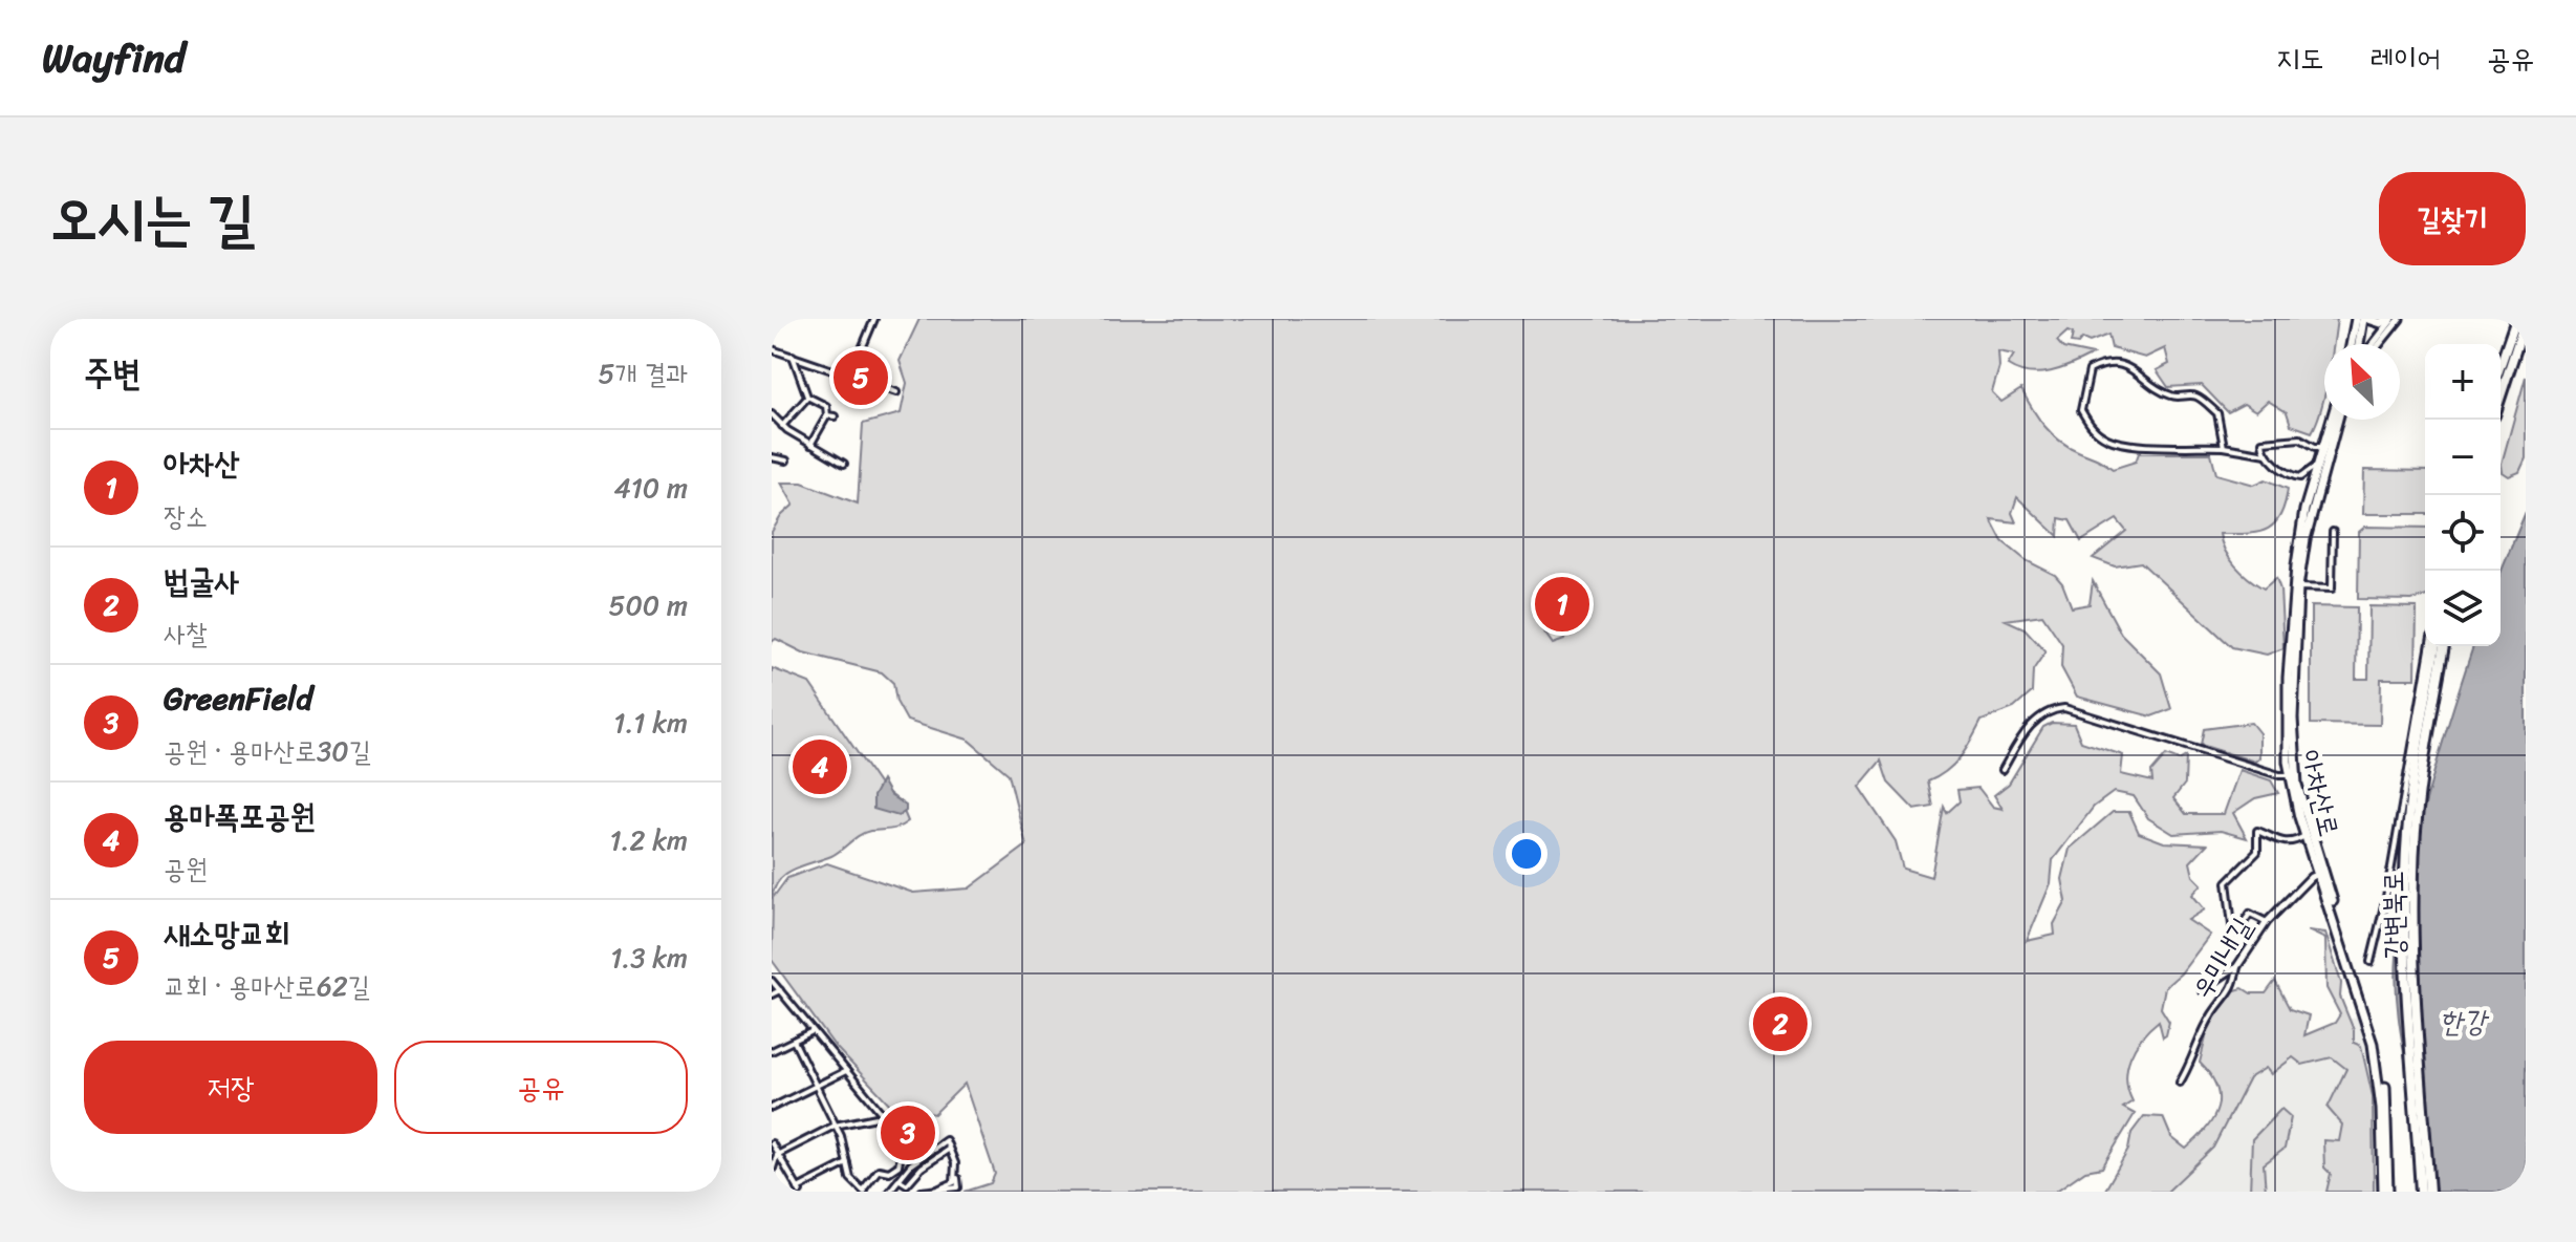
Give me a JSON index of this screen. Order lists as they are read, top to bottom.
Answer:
{
  "streets": {
    "highway": ["강변북로"],
    "main road": ["아차산로"],
    "street": ["우미내길"]
  },
  "crossings": [
    ["아차산로", "우미내길"]
  ],
  "water": ["한강"],
  "north": "top left",
  "page": {
    "header": "Wayfind",
    "nav": ["지도", "레이어", "공유"],
    "title": "오시는 길",
    "buttons": [
      "길찾기",
      ["저장", "공유"]
    ],
    "heading": ["주변", "5개 결과"],
    "map_buttons": ["+", "−"],
    "pins": [
      "5",
      "1",
      "4",
      "2",
      "3"
    ],
    "list": [
      {
        "mark": "1",
        "name": "아차산",
        "note": "장소",
        "value": "410 m"
      },
      {
        "mark": "2",
        "name": "법굴사",
        "note": "사찰",
        "value": "500 m"
      },
      {
        "mark": "3",
        "name": "GreenField",
        "note": "공원 · 용마산로30길",
        "value": "1.1 km"
      },
      {
        "mark": "4",
        "name": "용마폭포공원",
        "note": "공원",
        "value": "1.2 km"
      },
      {
        "mark": "5",
        "name": "새소망교회",
        "note": "교회 · 용마산로62길",
        "value": "1.3 km"
      }
    ]
  }
}
